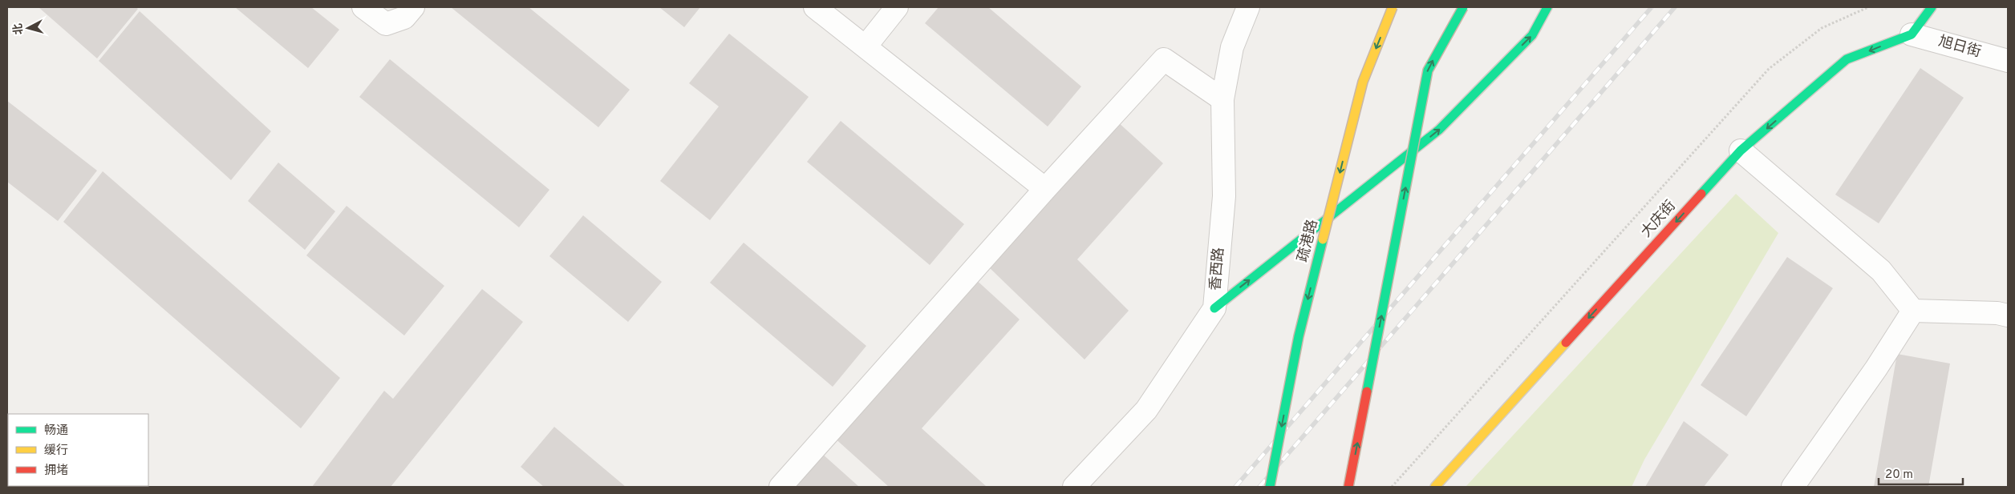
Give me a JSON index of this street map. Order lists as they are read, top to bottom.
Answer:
{
  "streets": {
    "main road": ["大庆街", "疏港路"],
    "street": ["旭日街", "香西路"]
  },
  "crossings": [
    ["旭日街", "大庆街"]
  ],
  "one_way": ["大庆街"],
  "legend": ["畅通", "缓行", "拥堵"],
  "scale_bar": "20 m",
  "north": "left"
}
